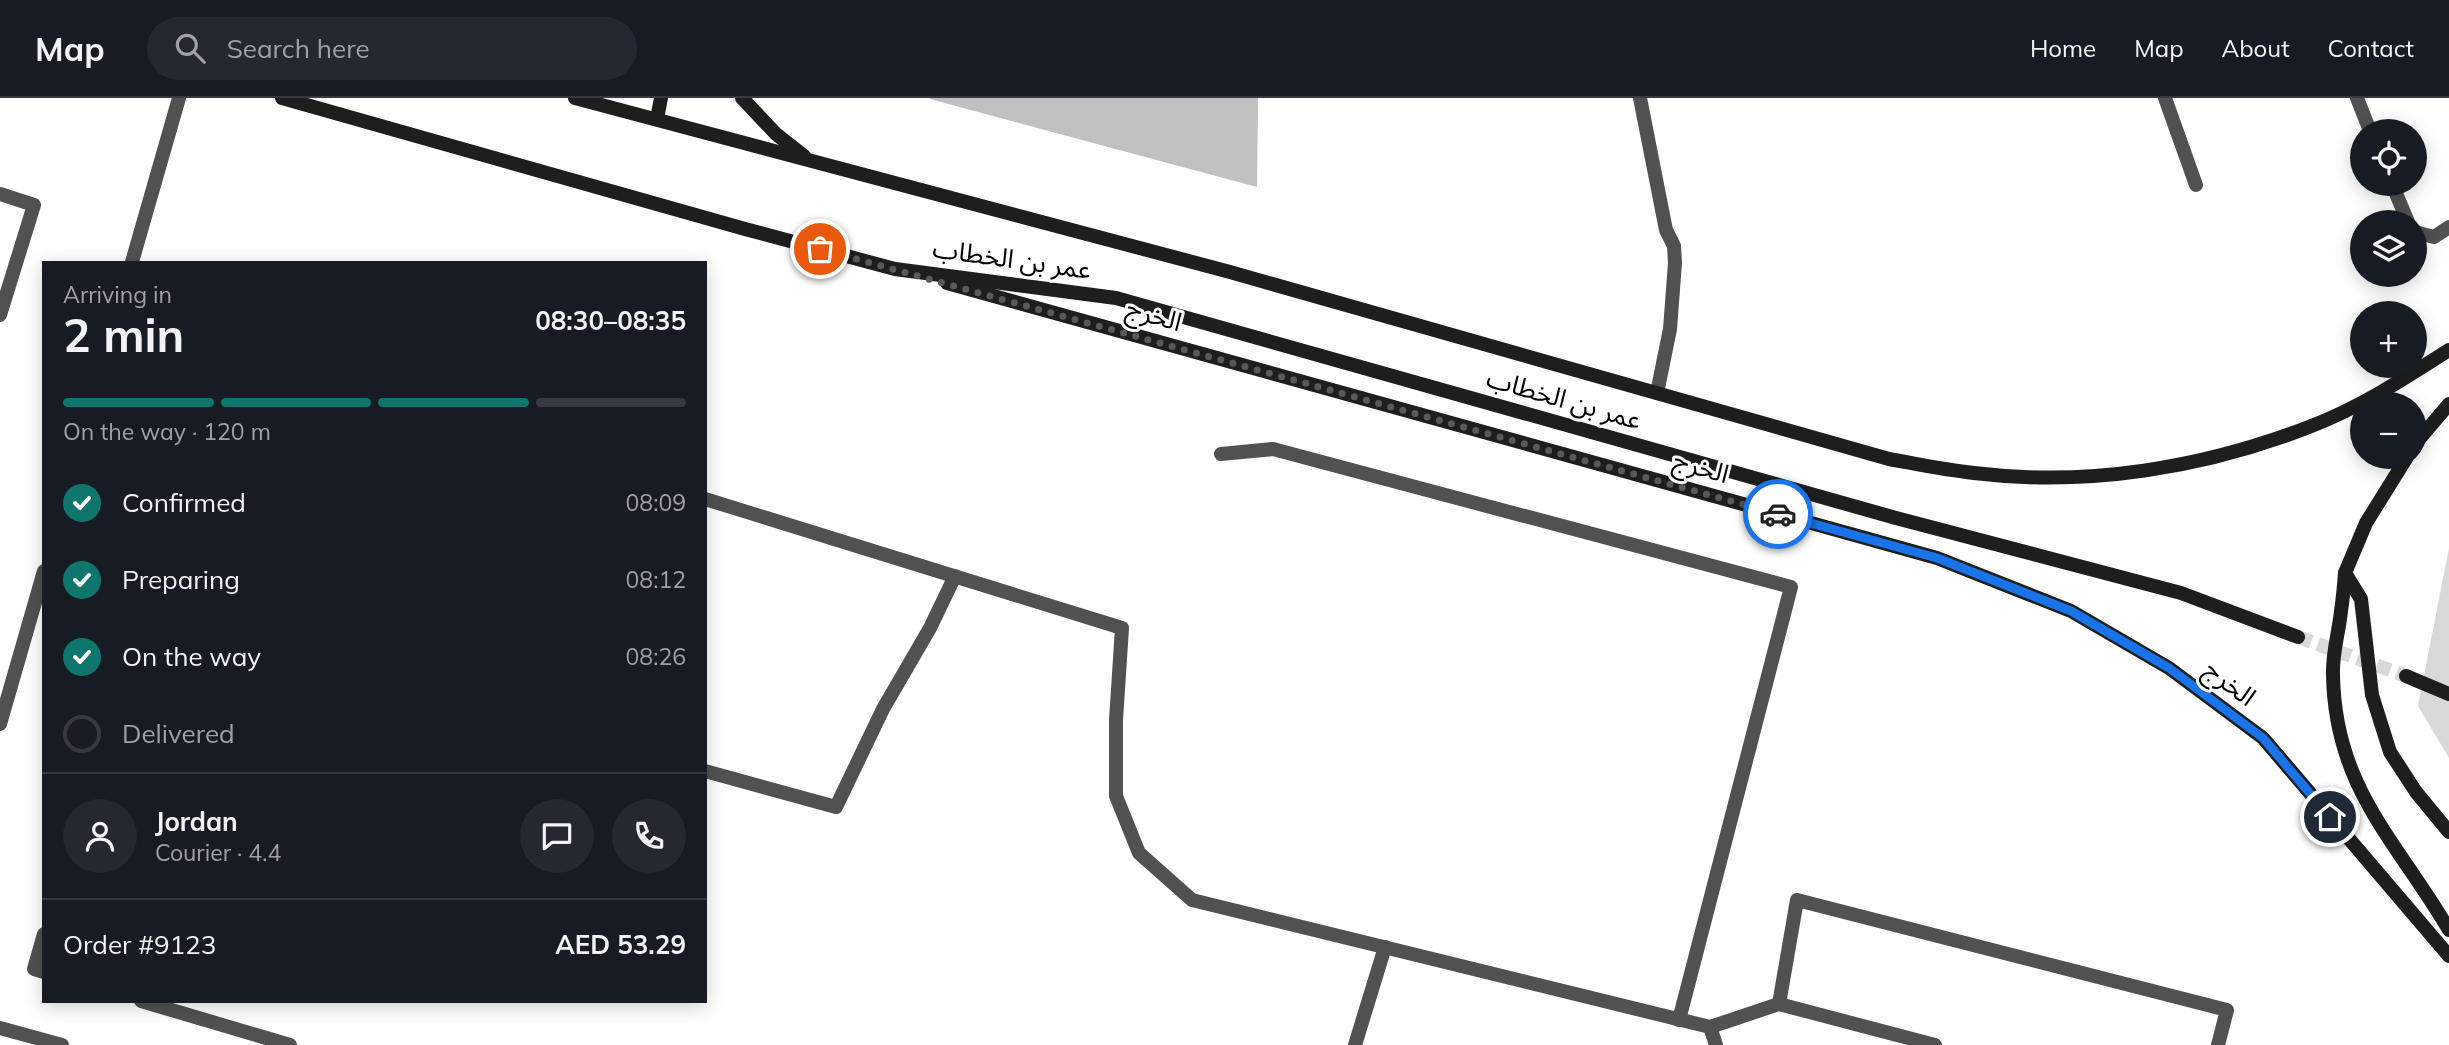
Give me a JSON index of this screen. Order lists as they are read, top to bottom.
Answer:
{
  "streets": {
    "main road": ["عمر بن الخطاب", "الخرج"]
  },
  "crossings": [
    ["عمر بن الخطاب", "الخرج"]
  ],
  "page": {
    "header": "Map",
    "search": "Search here",
    "nav": [
      "Home",
      "Map",
      "About",
      "Contact"
    ],
    "map_buttons": ["+", "−"],
    "heading": ["2 min", "Arriving in", "08:30–08:35"],
    "panel": [
      "Jordan",
      "Courier · 4.4",
      "Order #9123",
      "AED 53.29"
    ],
    "bar": "On the way · 120 m",
    "list": [
      ["Confirmed", "08:09"],
      ["Preparing", "08:12"],
      ["On the way", "08:26"],
      "Delivered"
    ]
  }
}
